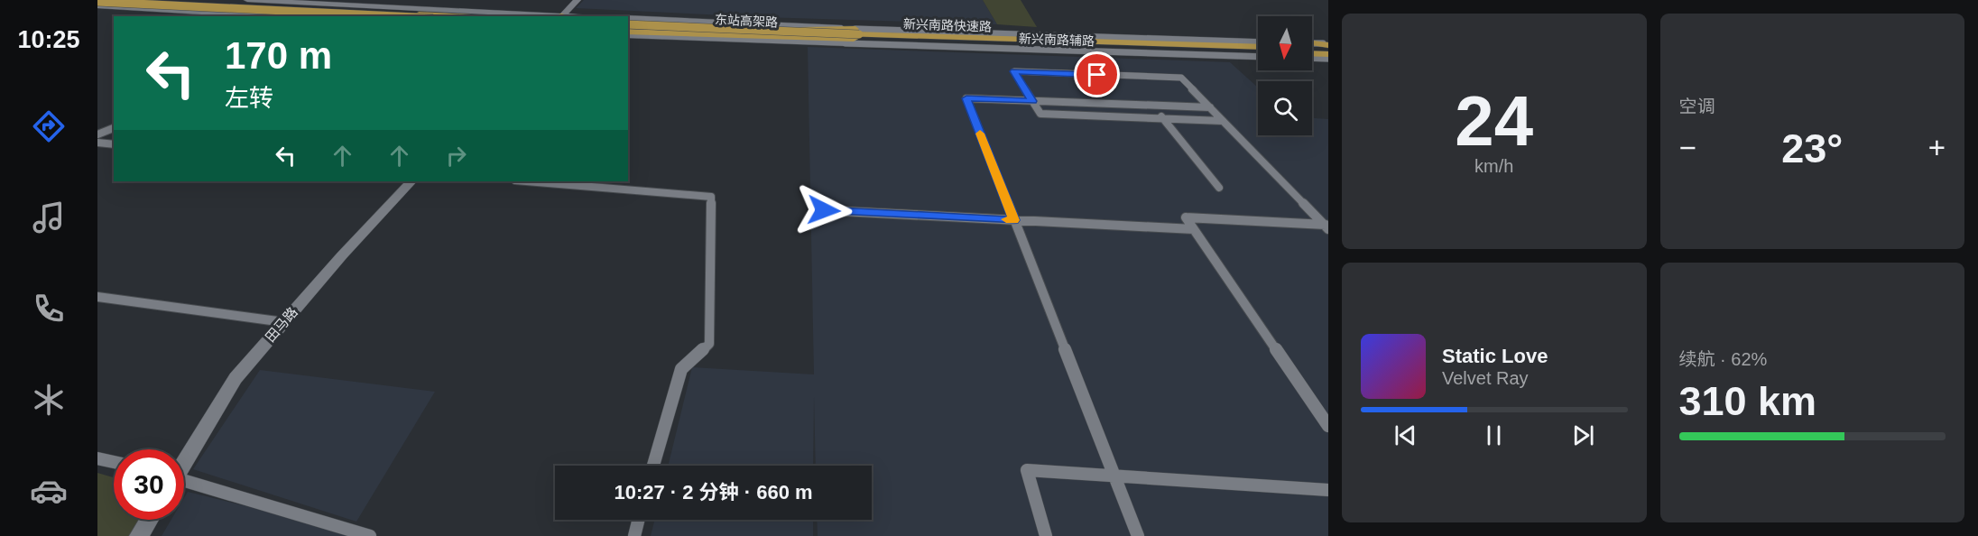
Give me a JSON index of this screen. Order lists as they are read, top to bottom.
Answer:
{
  "streets": {
    "main road": ["东站高架路", "新兴南路快速路", "田马路"],
    "street": ["新兴南路辅路"]
  },
  "crossings": [
    ["东站高架路", "新兴南路快速路"],
    ["东站高架路", "新兴南路辅路"],
    ["新兴南路快速路", "新兴南路辅路"]
  ],
  "north": "bottom",
  "page": {
    "tabs": "10:25",
    "tile": [
      ["24", "km/h"],
      "空调",
      ["续航 · 62%", "310 km"]
    ],
    "turn": ["170 m", "左转"],
    "heat": ["−", "23°", "+"],
    "song": ["Static Love", "Velvet Ray"],
    "limit": "30",
    "trip": "10:27 · 2 分钟 · 660 m"
  }
}
